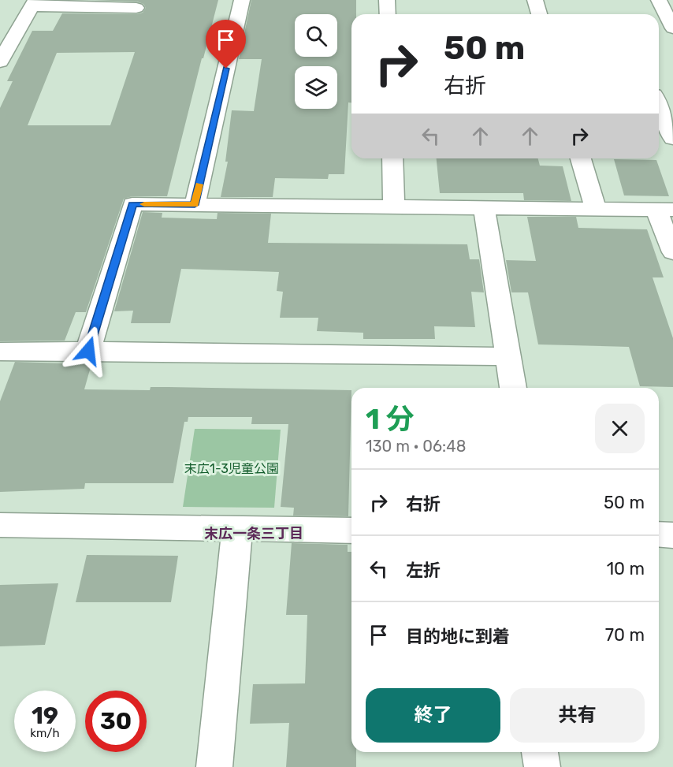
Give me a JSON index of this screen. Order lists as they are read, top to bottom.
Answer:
{
  "districts": ["末広一条三丁目"],
  "parks": ["末広1-3児童公園"],
  "page": {
    "turn": ["50 m", "右折"],
    "heading": ["1 分", "130 m · 06:48"],
    "list": [
      {
        "name": "右折",
        "value": "50 m"
      },
      {
        "name": "左折",
        "value": "10 m"
      },
      {
        "name": "目的地に到着",
        "value": "70 m"
      }
    ],
    "buttons": ["終了", "共有"],
    "speed": "19 km/h",
    "limit": "30"
  }
}
